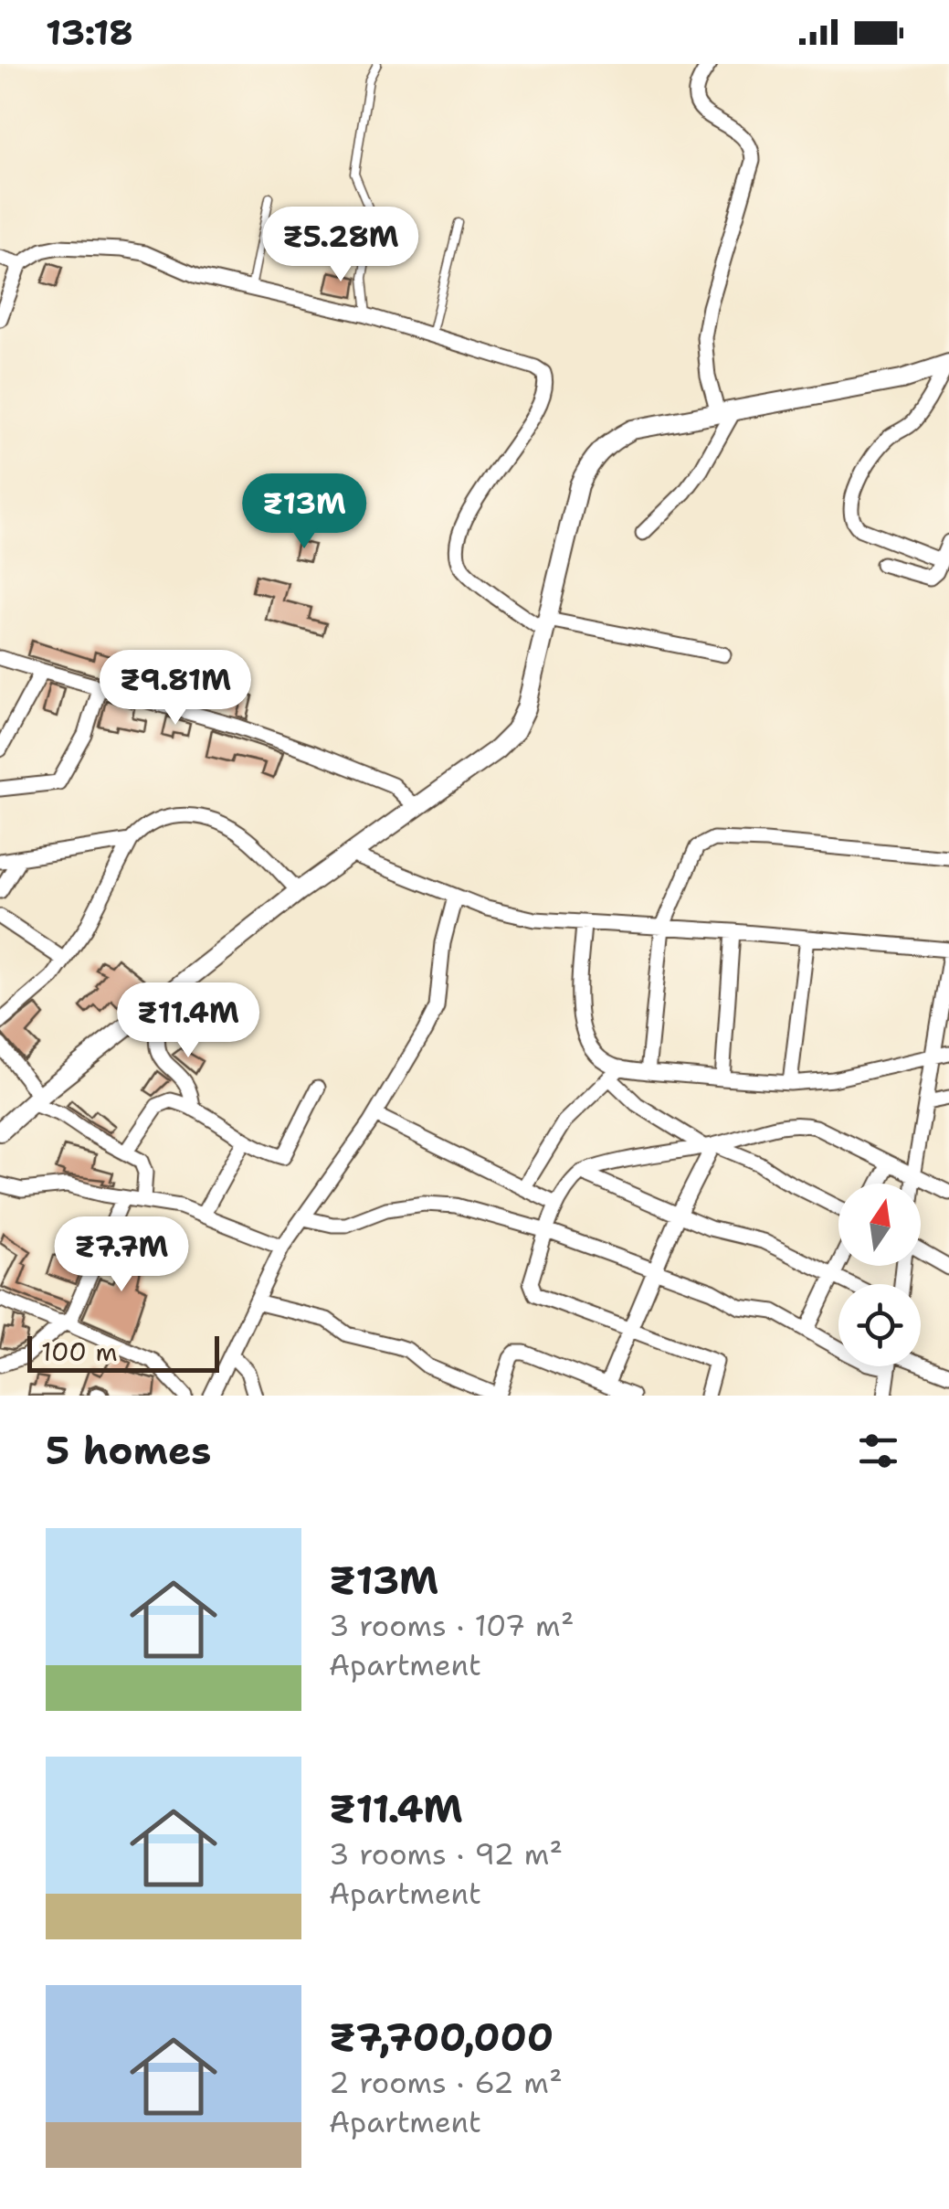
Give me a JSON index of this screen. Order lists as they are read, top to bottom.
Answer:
{
  "scale_bar": "100 m",
  "north": "top",
  "page": {
    "status": "13:18",
    "price": [
      "₹5.28M",
      "₹13M",
      "₹9.81M",
      "₹11.4M",
      "₹7.7M"
    ],
    "scale": "100 m",
    "heading": "5 homes",
    "list": [
      {
        "name": "₹13M",
        "note": "3 rooms · 107 m² · Apartment"
      },
      {
        "name": "₹11.4M",
        "note": "3 rooms · 92 m² · Apartment"
      },
      {
        "name": "₹7,700,000",
        "note": "2 rooms · 62 m² · Apartment"
      }
    ]
  }
}
